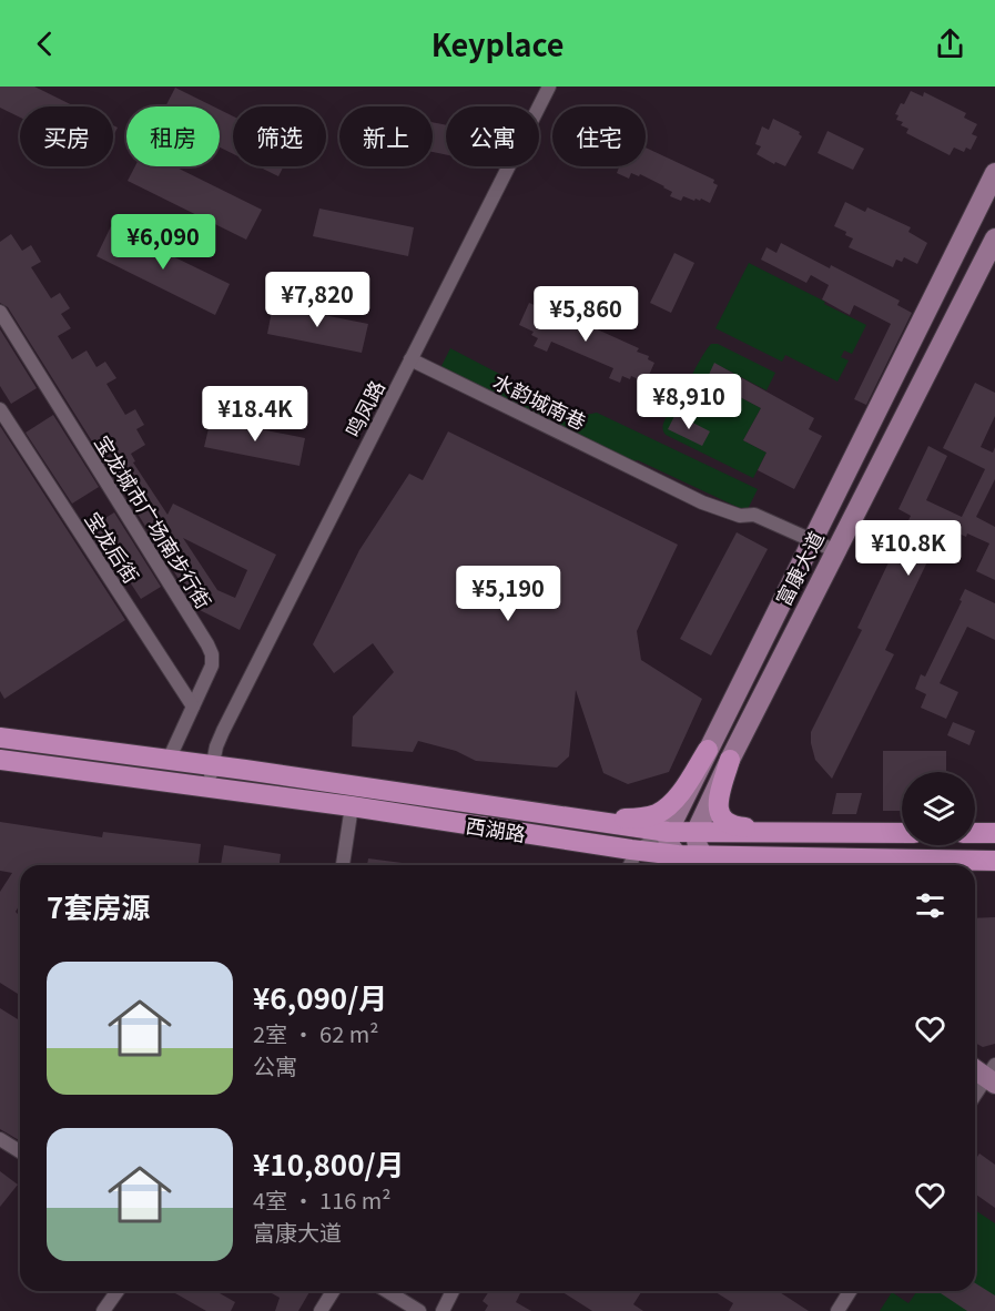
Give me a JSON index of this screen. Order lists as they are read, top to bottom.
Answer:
{
  "streets": {
    "main road": ["西湖路"],
    "street": [
      "水韵城南巷",
      "鸣凤路",
      "宝龙城市广场南步行街",
      "宝龙后街",
      "富康大道"
    ]
  },
  "crossings": [
    ["水韵城南巷", "鸣凤路"],
    ["水韵城南巷", "富康大道"],
    ["鸣凤路", "西湖路"],
    ["宝龙城市广场南步行街", "宝龙后街"],
    ["宝龙城市广场南步行街", "西湖路"],
    ["富康大道", "西湖路"]
  ],
  "page": {
    "header": "Keyplace",
    "chip": [
      "买房",
      "租房",
      "筛选",
      "新上",
      "公寓",
      "住宅"
    ],
    "price": [
      "¥6,090",
      "¥7,820",
      "¥5,860",
      "¥8,910",
      "¥18.4K",
      "¥10.8K",
      "¥5,190"
    ],
    "heading": "7套房源",
    "list": [
      {
        "name": "¥6,090/月",
        "note": "2室 · 62 m² · 公寓"
      },
      {
        "name": "¥10,800/月",
        "note": "4室 · 116 m² · 富康大道"
      }
    ]
  }
}
